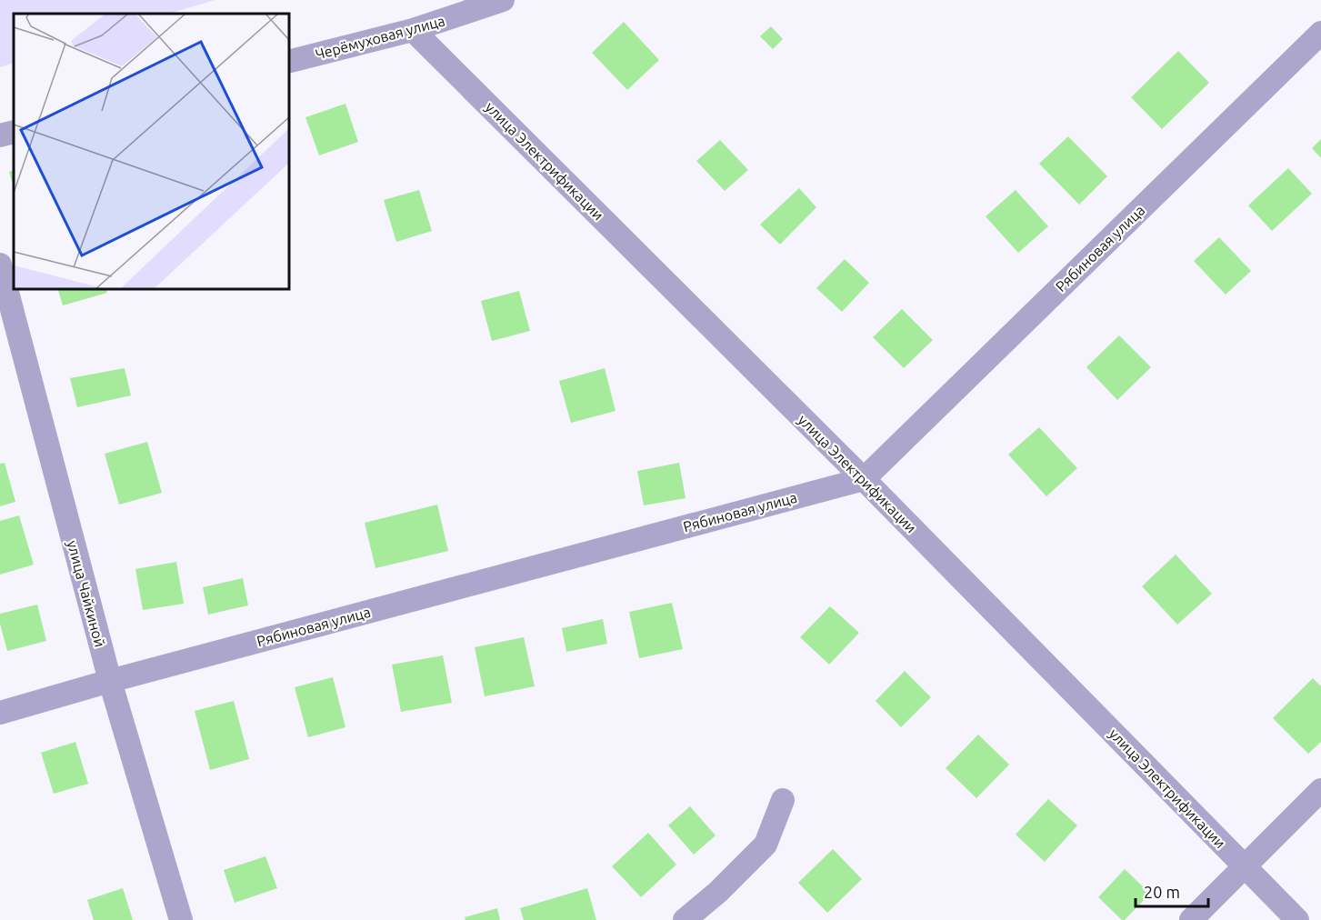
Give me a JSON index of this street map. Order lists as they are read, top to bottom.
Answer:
{
  "streets": {
    "street": [
      "Черёмуховая улица",
      "улица Электрификации",
      "Рябиновая улица",
      "улица Чайкиной"
    ]
  },
  "crossings": [
    ["Черёмуховая улица", "улица Электрификации"],
    ["улица Электрификации", "Рябиновая улица"],
    ["Рябиновая улица", "улица Чайкиной"]
  ],
  "scale_bar": "20 m"
}
